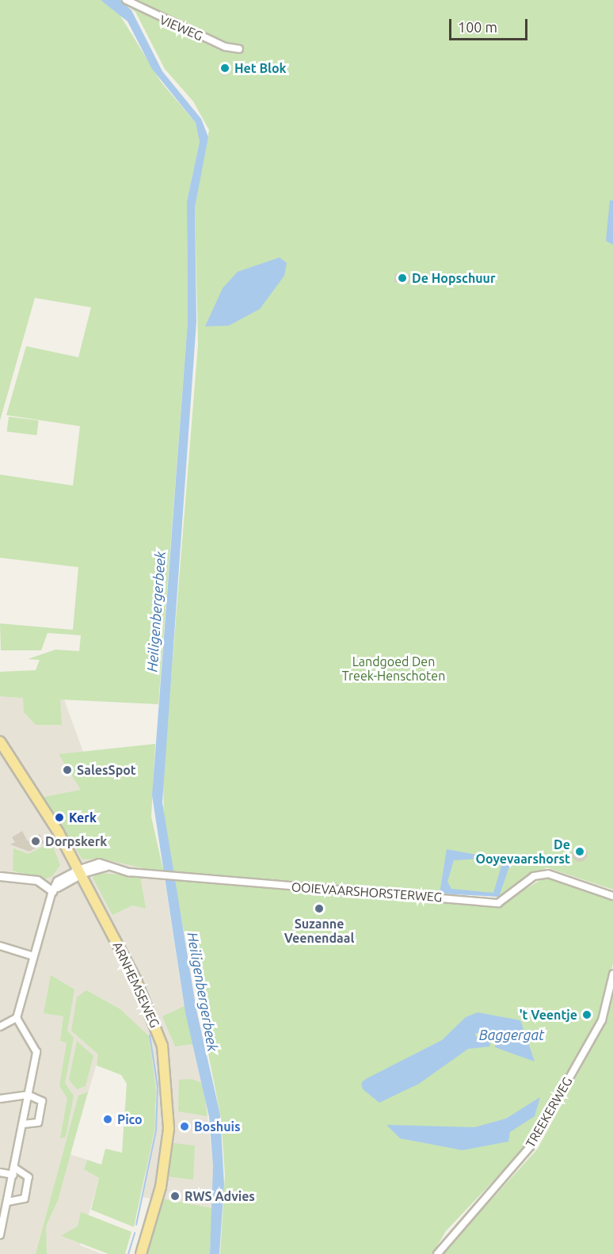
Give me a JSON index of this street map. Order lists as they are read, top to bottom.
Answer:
{
  "streets": {
    "main road": ["ARNHEMSEWEG"],
    "street": ["VIEWEG", "OOIEVAARSHORSTERWEG", "TREEKERWEG"]
  },
  "crossings": [
    ["OOIEVAARSHORSTERWEG", "ARNHEMSEWEG"]
  ],
  "water": ["Heiligenbergerbeek", "Baggergat"],
  "parks": ["Landgoed Den Treek-Henschoten"],
  "places": [
    "Het Blok",
    "De Hopschuur",
    "SalesSpot",
    "Kerk",
    "Dorpskerk",
    "De Ooyevaarshorst",
    "Suzanne Veenendaal",
    "'t Veentje",
    "Pico",
    "Boshuis",
    "RWS Advies"
  ],
  "scale_bar": "100 m"
}
